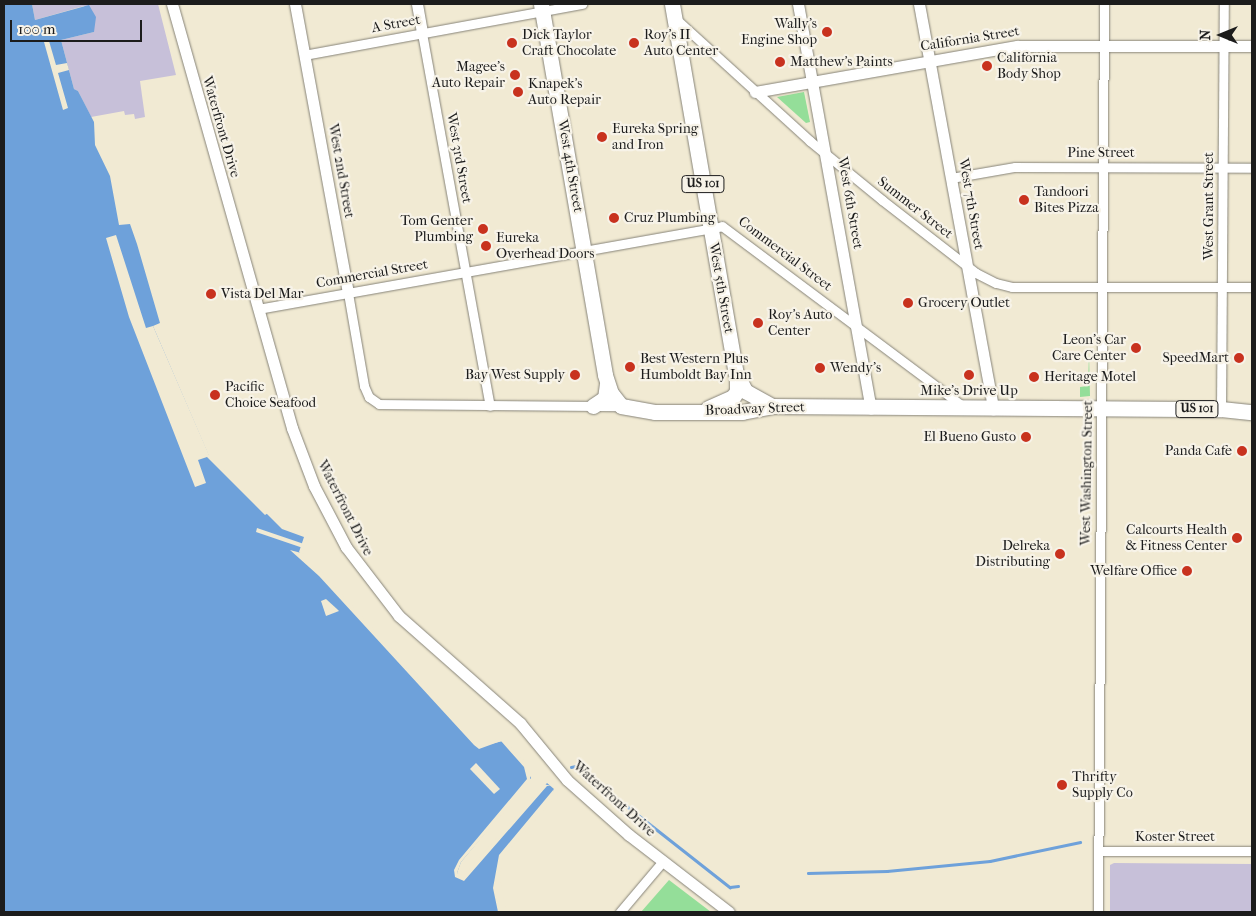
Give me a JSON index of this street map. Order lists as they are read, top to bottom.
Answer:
{
  "streets": {
    "highway": [
      "West 4th Street",
      "US 101",
      "West 5th Street",
      "Broadway Street"
    ],
    "street": [
      "A Street",
      "California Street",
      "Waterfront Drive",
      "Pine Street",
      "West 3rd Street",
      "West 2nd Street",
      "West 6th Street",
      "West 7th Street",
      "West Grant Street",
      "Summer Street",
      "Commercial Street",
      "West Washington Street",
      "Koster Street"
    ]
  },
  "crossings": [
    ["A Street", "West 3rd Street"],
    ["A Street", "West 4th Street"],
    ["A Street", "West 2nd Street"],
    ["California Street", "West 6th Street"],
    ["California Street", "West 7th Street"],
    ["California Street", "West Grant Street"],
    ["California Street", "Summer Street"],
    ["California Street", "West Washington Street"],
    ["Waterfront Drive", "Commercial Street"],
    ["Pine Street", "West 7th Street"],
    ["Pine Street", "West Grant Street"],
    ["Pine Street", "West Washington Street"],
    ["West 3rd Street", "Commercial Street"],
    ["West 3rd Street", "Broadway Street"],
    ["West 4th Street", "Commercial Street"],
    ["West 4th Street", "Broadway Street"],
    ["West 2nd Street", "Commercial Street"],
    ["West 2nd Street", "Broadway Street"],
    ["West 6th Street", "Summer Street"],
    ["West 6th Street", "Commercial Street"],
    ["West 6th Street", "Broadway Street"],
    ["West 7th Street", "Summer Street"],
    ["West 7th Street", "Broadway Street"],
    ["West Grant Street", "Summer Street"],
    ["West Grant Street", "Broadway Street"],
    ["Summer Street", "West 5th Street"],
    ["Summer Street", "West Washington Street"],
    ["Commercial Street", "West 5th Street"],
    ["Commercial Street", "Broadway Street"],
    ["West 5th Street", "Broadway Street"],
    ["Broadway Street", "West Washington Street"],
    ["West Washington Street", "Koster Street"]
  ],
  "places": [
    "Wally's Engine Shop",
    "Dick Taylor Craft Chocolate",
    "Roy's II Auto Center",
    "Matthew's Paints",
    "California Body Shop",
    "Magee's Auto Repair",
    "Knapek's Auto Repair",
    "Eureka Spring and Iron",
    "Tandoori Bites Pizza",
    "Cruz Plumbing",
    "Tom Genter Plumbing",
    "Eureka Overhead Doors",
    "Vista Del Mar",
    "Grocery Outlet",
    "Roy's Auto Center",
    "Leon's Car Care Center",
    "SpeedMart",
    "Best Western Plus Humboldt Bay Inn",
    "Wendy's",
    "Bay West Supply",
    "Mike's Drive Up",
    "Heritage Motel",
    "Pacific Choice Seafood",
    "El Bueno Gusto",
    "Panda Cafe",
    "Calcourts Health & Fitness Center",
    "Delreka Distributing",
    "Welfare Office",
    "Thrifty Supply Co"
  ],
  "scale_bar": "100 m",
  "north": "left"
}
